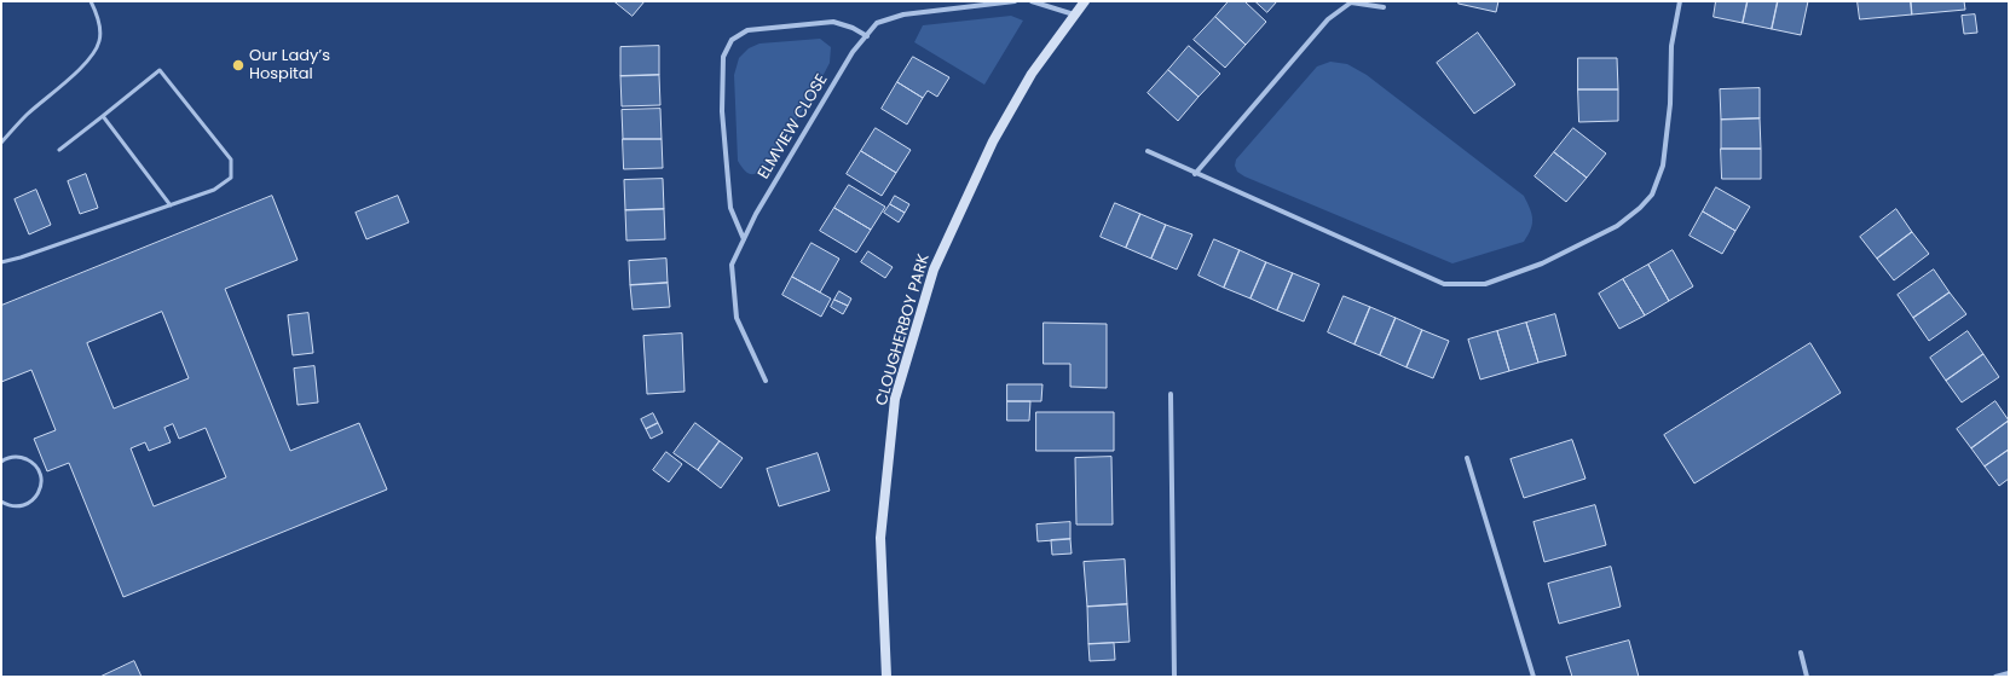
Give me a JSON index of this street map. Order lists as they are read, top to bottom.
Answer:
{
  "streets": {
    "street": ["ELMVIEW CLOSE", "CLOUGHERBOY PARK"]
  },
  "places": ["Our Lady’s Hospital"]
}
